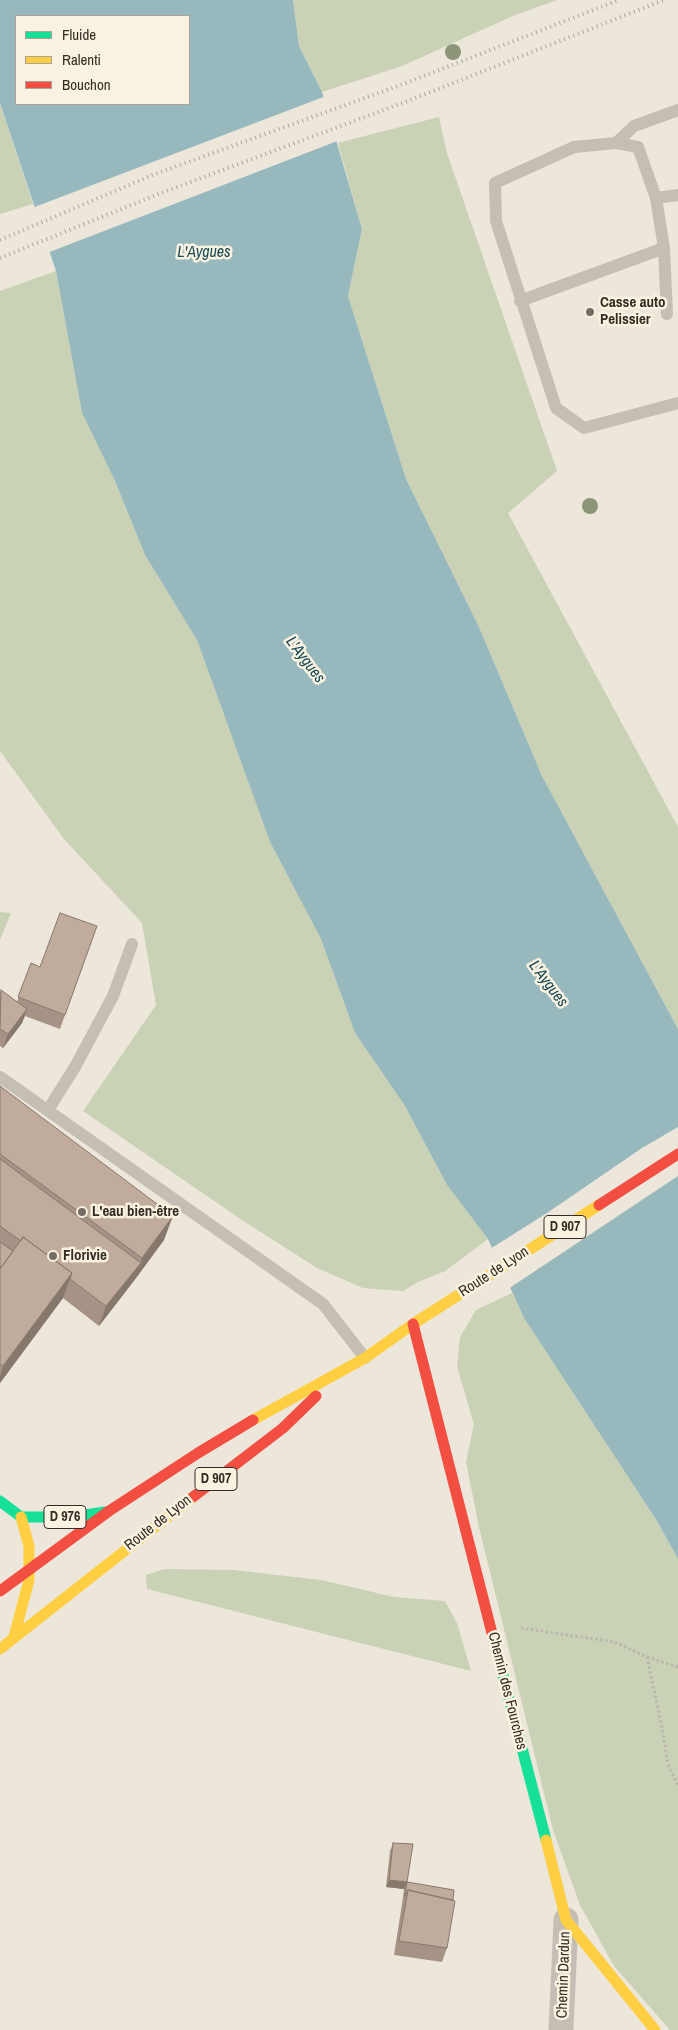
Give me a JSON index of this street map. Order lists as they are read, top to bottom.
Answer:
{
  "streets": {
    "main road": [
      "D 907",
      "Route de Lyon",
      "D 976",
      "Chemin des Fourches"
    ],
    "street": ["Chemin Dardun"]
  },
  "crossings": [
    ["Route de Lyon", "D 976"],
    ["Route de Lyon", "Chemin des Fourches"],
    ["Chemin des Fourches", "Chemin Dardun"]
  ],
  "water": ["L'Aygues"],
  "places": ["Casse auto Pelissier", "L'eau bien-être", "Florivie"],
  "legend": ["Fluide", "Ralenti", "Bouchon"]
}
